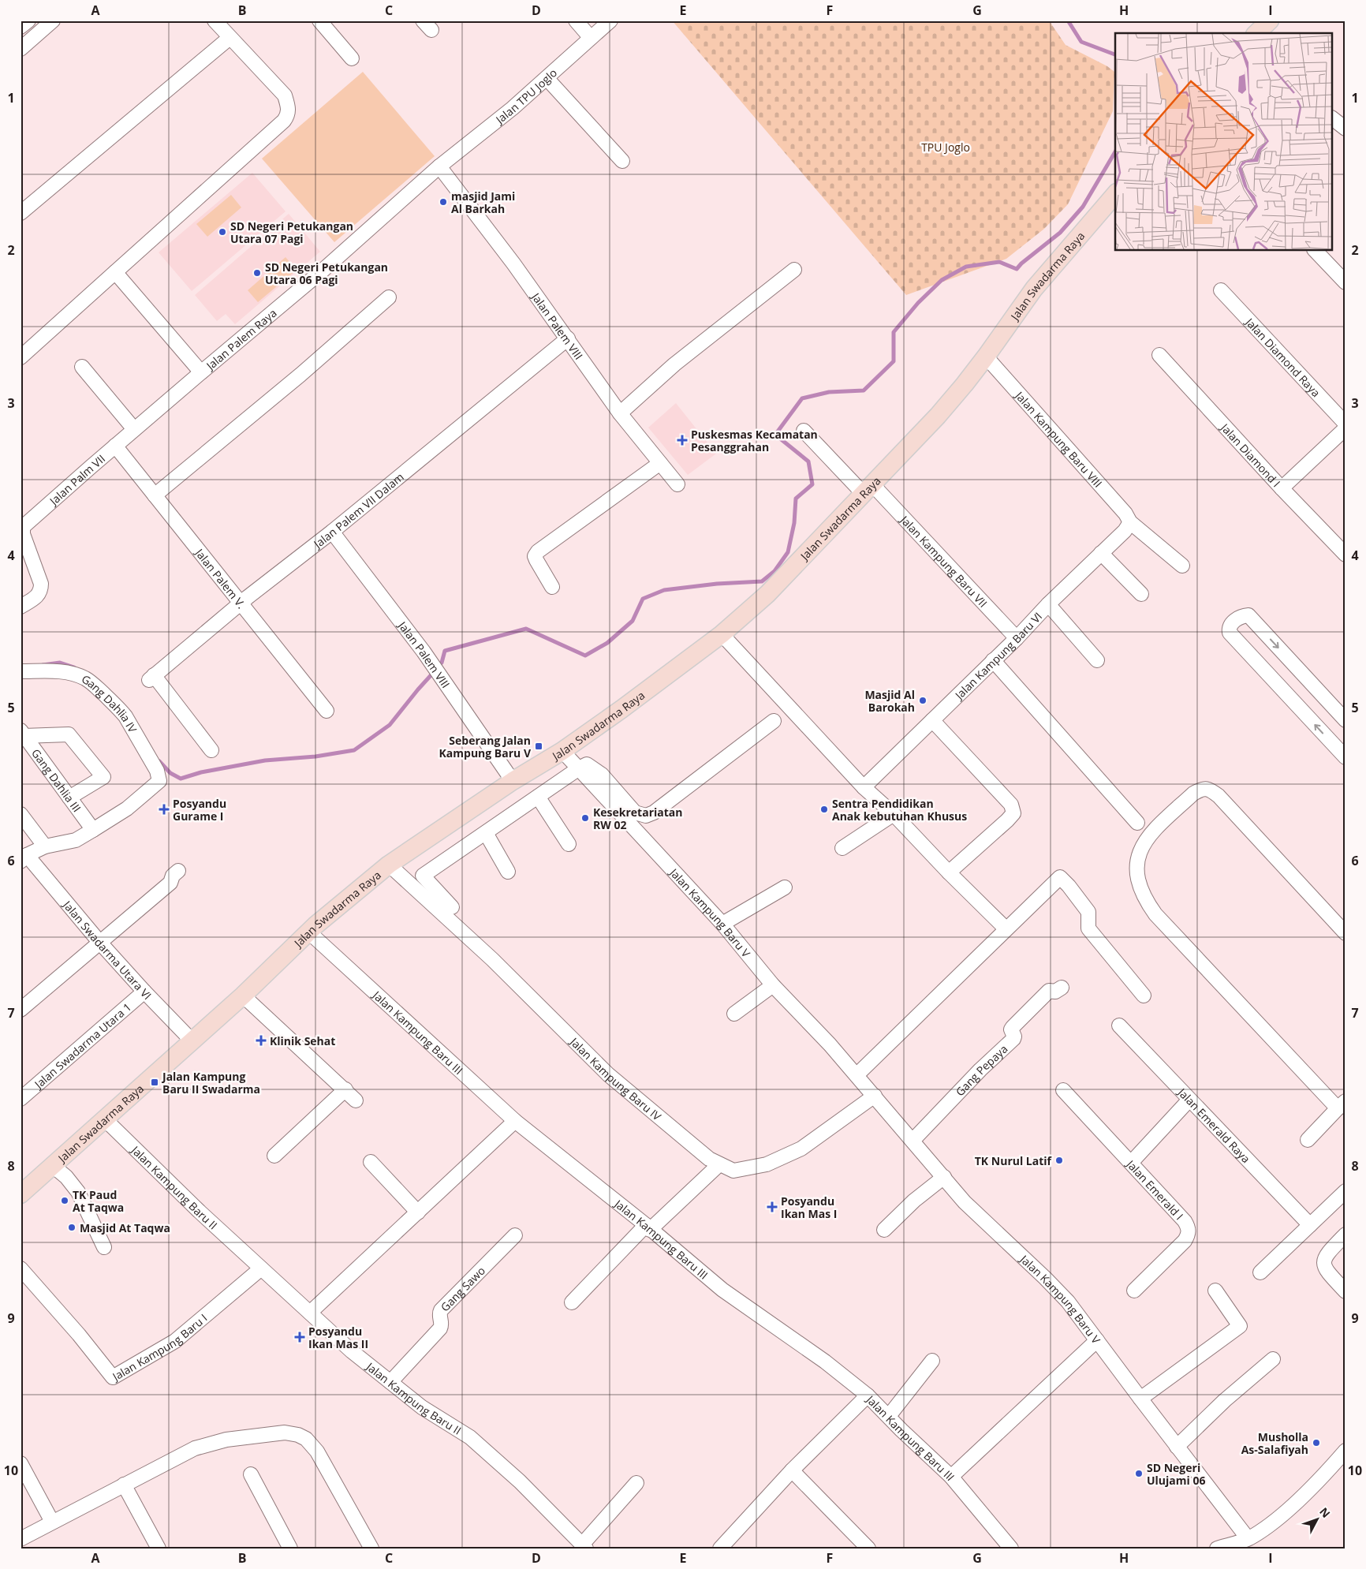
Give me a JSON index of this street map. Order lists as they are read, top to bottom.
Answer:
{
  "streets": {
    "main road": ["Jalan Swadarma Raya"],
    "street": [
      "Jalan TPU Joglo",
      "Jalan Palem VIII",
      "Jalan Palem Raya",
      "Jalan Diamond Raya",
      "Jalan Kampung Baru VIII",
      "Jalan Diamond I",
      "Jalan Palm VII",
      "Jalan Palem VII Dalam",
      "Jalan Kampung Baru VII",
      "Jalan Palem V.",
      "Jalan Kampung Baru VI",
      "Gang Dahlia IV",
      "Gang Dahlia III",
      "Jalan Kampung Baru V",
      "Jalan Swadarma Utara VI",
      "Jalan Kampung Baru III",
      "Jalan Swadarma Utara 1",
      "Gang Pepaya",
      "Jalan Kampung Baru IV",
      "Jalan Emerald Raya",
      "Jalan Kampung Baru II",
      "Jalan Emerald I",
      "Gang Sawo",
      "Jalan Kampung Baru I"
    ]
  },
  "crossings": [
    ["Jalan TPU Joglo", "Jalan Palem VIII"],
    ["Jalan TPU Joglo", "Jalan Palem Raya"],
    ["Jalan Swadarma Raya", "Jalan Palem VIII"],
    ["Jalan Swadarma Raya", "Jalan Kampung Baru VIII"],
    ["Jalan Swadarma Raya", "Jalan Kampung Baru VII"],
    ["Jalan Swadarma Raya", "Jalan Kampung Baru V"],
    ["Jalan Swadarma Raya", "Jalan Swadarma Utara VI"],
    ["Jalan Swadarma Raya", "Jalan Kampung Baru III"],
    ["Jalan Swadarma Raya", "Jalan Kampung Baru IV"],
    ["Jalan Swadarma Raya", "Jalan Kampung Baru II"],
    ["Jalan Palem VIII", "Jalan Palem Raya"],
    ["Jalan Palem VIII", "Jalan Palem VII Dalam"],
    ["Jalan Palem Raya", "Jalan Palm VII"],
    ["Jalan Kampung Baru VIII", "Jalan Kampung Baru VI"],
    ["Jalan Palm VII", "Jalan Palem V."],
    ["Jalan Palem VII Dalam", "Jalan Palem V."],
    ["Jalan Kampung Baru VII", "Jalan Kampung Baru VI"],
    ["Gang Dahlia IV", "Gang Dahlia III"],
    ["Jalan Kampung Baru V", "Gang Pepaya"],
    ["Jalan Kampung Baru V", "Jalan Kampung Baru IV"],
    ["Jalan Swadarma Utara VI", "Jalan Swadarma Utara 1"],
    ["Jalan Kampung Baru II", "Gang Sawo"],
    ["Jalan Kampung Baru II", "Jalan Kampung Baru I"]
  ],
  "parks": ["TPU Joglo"],
  "places": {
    "other": [
      "masjid Jami Al Barkah",
      "SD Negeri Petukangan Utara 07 Pagi",
      "SD Negeri Petukangan Utara 06 Pagi",
      "Masjid Al Barokah",
      "Sentra Pendidikan Anak kebutuhan Khusus",
      "Kesekretariatan RW 02",
      "TK Nurul Latif",
      "TK Paud At Taqwa",
      "Masjid At Taqwa",
      "Musholla As-Salafiyah",
      "SD Negeri Ulujami 06"
    ],
    "health": [
      "Puskesmas Kecamatan Pesanggrahan",
      "Posyandu Gurame I",
      "Klinik Sehat",
      "Posyandu Ikan Mas I",
      "Posyandu Ikan Mas II"
    ],
    "transit": ["Seberang Jalan Kampung Baru V", "Jalan Kampung Baru II Swadarma"]
  },
  "north": "top right",
  "grid": {
    "columns": [
      "A",
      "B",
      "C",
      "D",
      "E",
      "F",
      "G",
      "H",
      "I"
    ],
    "rows": [
      "1",
      "2",
      "3",
      "4",
      "5",
      "6",
      "7",
      "8",
      "9",
      "10"
    ]
  }
}
